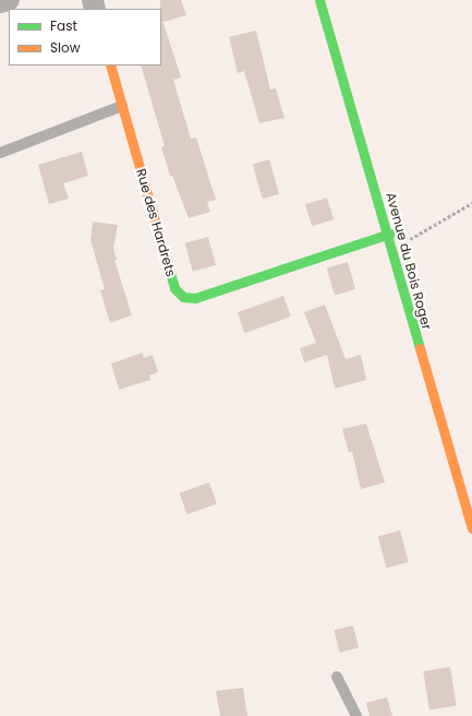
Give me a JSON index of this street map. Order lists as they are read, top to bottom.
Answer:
{
  "streets": {
    "main road": ["Rue des Hardrets", "Avenue du Bois Roger"]
  },
  "crossings": [
    ["Rue des Hardrets", "Avenue du Bois Roger"]
  ],
  "legend": ["Fast", "Slow"]
}
